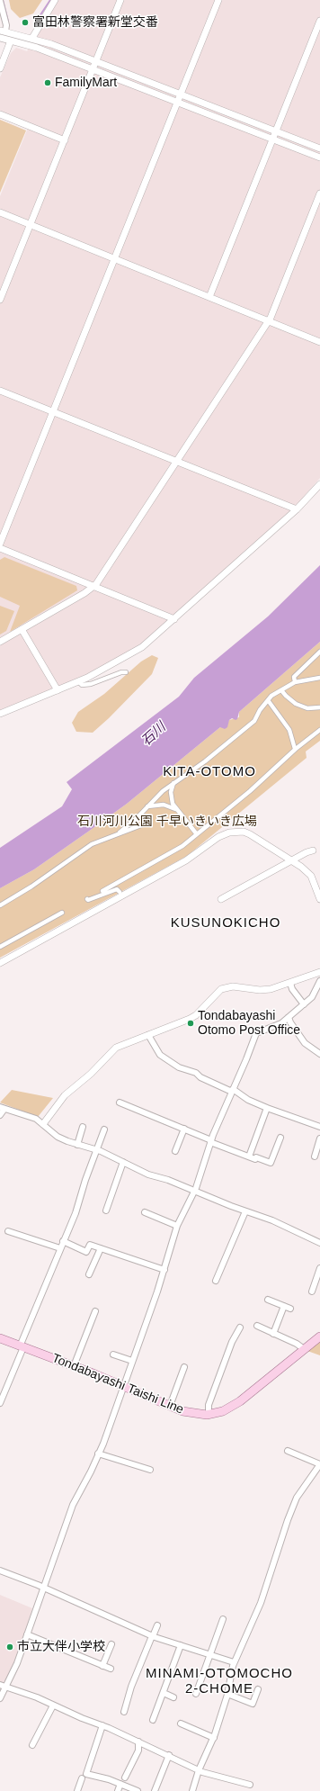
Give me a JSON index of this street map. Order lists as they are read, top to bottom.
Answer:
{
  "streets": {
    "main road": ["Tondabayashi Taishi Line"]
  },
  "districts": ["KITA-OTOMO", "KUSUNOKICHO", "MINAMI-OTOMOCHO 2-CHOME"],
  "water": ["石川"],
  "parks": ["石川河川公園 千早いきいき広場"],
  "places": [
    "富田林警察署新堂交番",
    "FamilyMart",
    "Tondabayashi Otomo Post Office",
    "市立大伴小学校"
  ]
}
